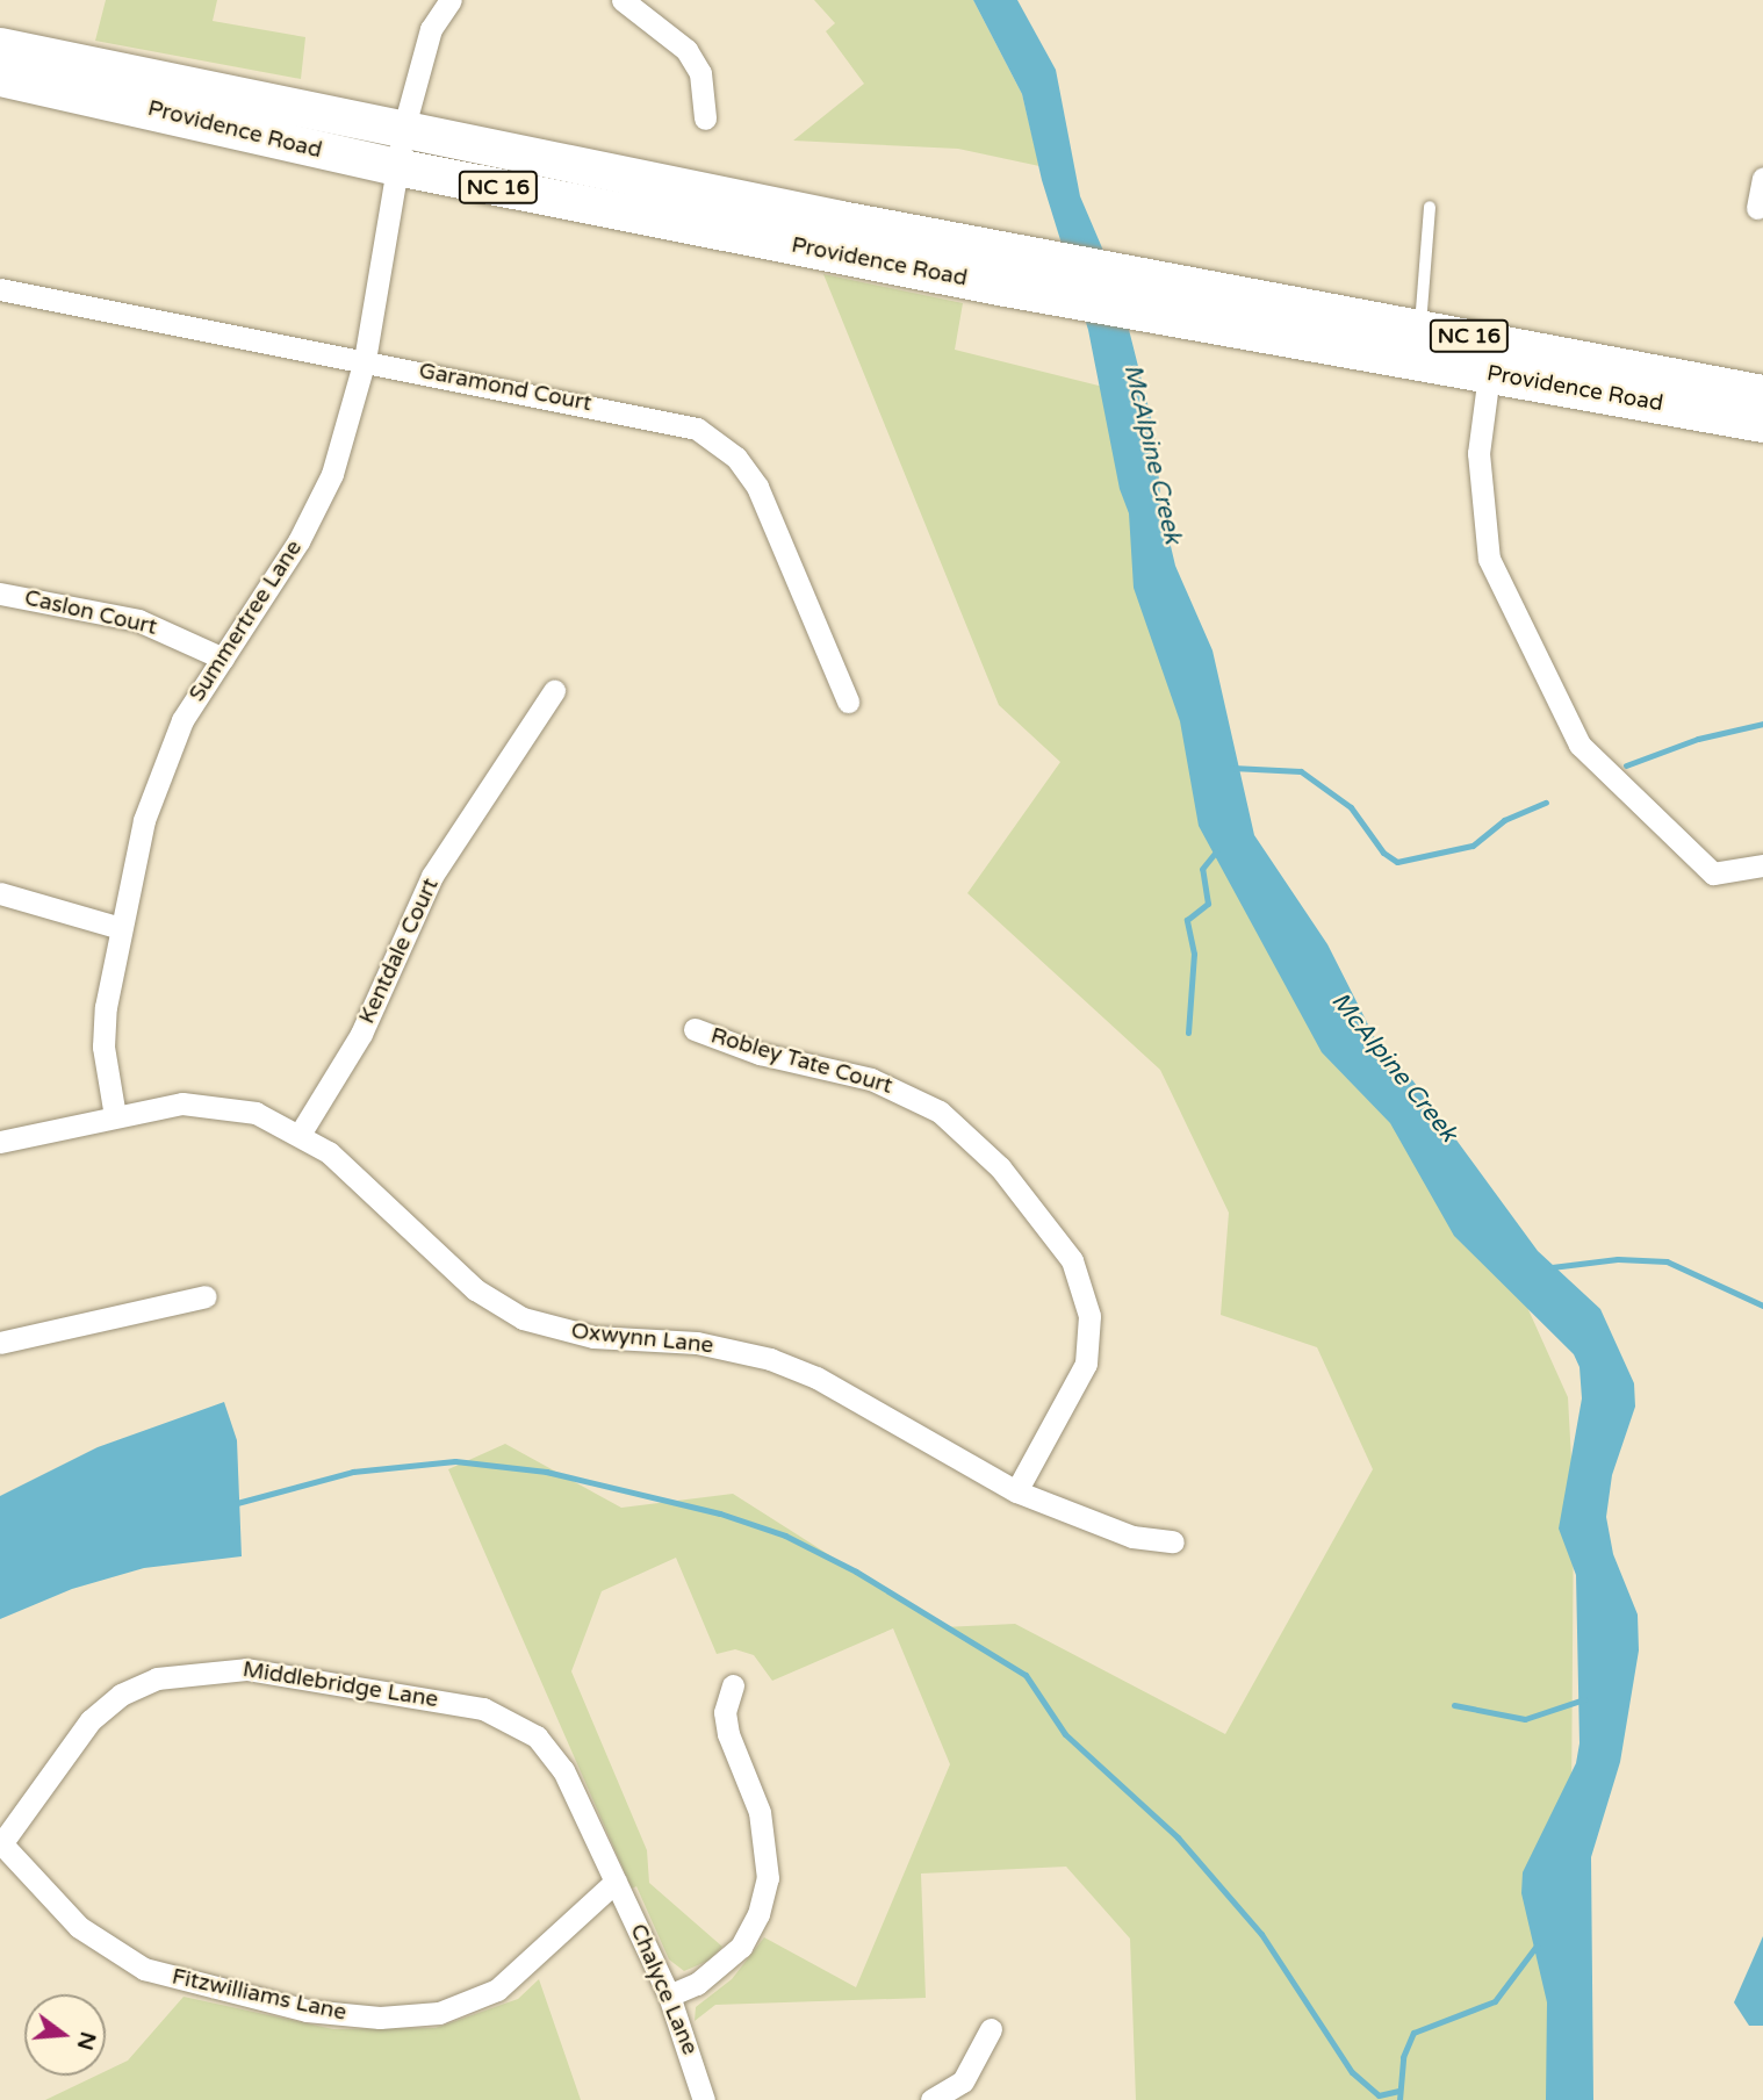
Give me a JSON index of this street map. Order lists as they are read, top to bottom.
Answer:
{
  "streets": {
    "main road": ["Providence Road", "NC 16"],
    "street": [
      "Garamond Court",
      "Caslon Court",
      "Summertree Lane",
      "Kentdale Court",
      "Robley Tate Court",
      "Oxwynn Lane",
      "Middlebridge Lane",
      "Chalyce Lane",
      "Fitzwilliams Lane"
    ]
  },
  "crossings": [
    ["Providence Road", "Summertree Lane"],
    ["Garamond Court", "Summertree Lane"],
    ["Caslon Court", "Summertree Lane"],
    ["Summertree Lane", "Oxwynn Lane"],
    ["Kentdale Court", "Oxwynn Lane"],
    ["Robley Tate Court", "Oxwynn Lane"],
    ["Middlebridge Lane", "Chalyce Lane"],
    ["Middlebridge Lane", "Fitzwilliams Lane"],
    ["Chalyce Lane", "Fitzwilliams Lane"]
  ],
  "water": ["McAlpine Creek"],
  "north": "right"
}
